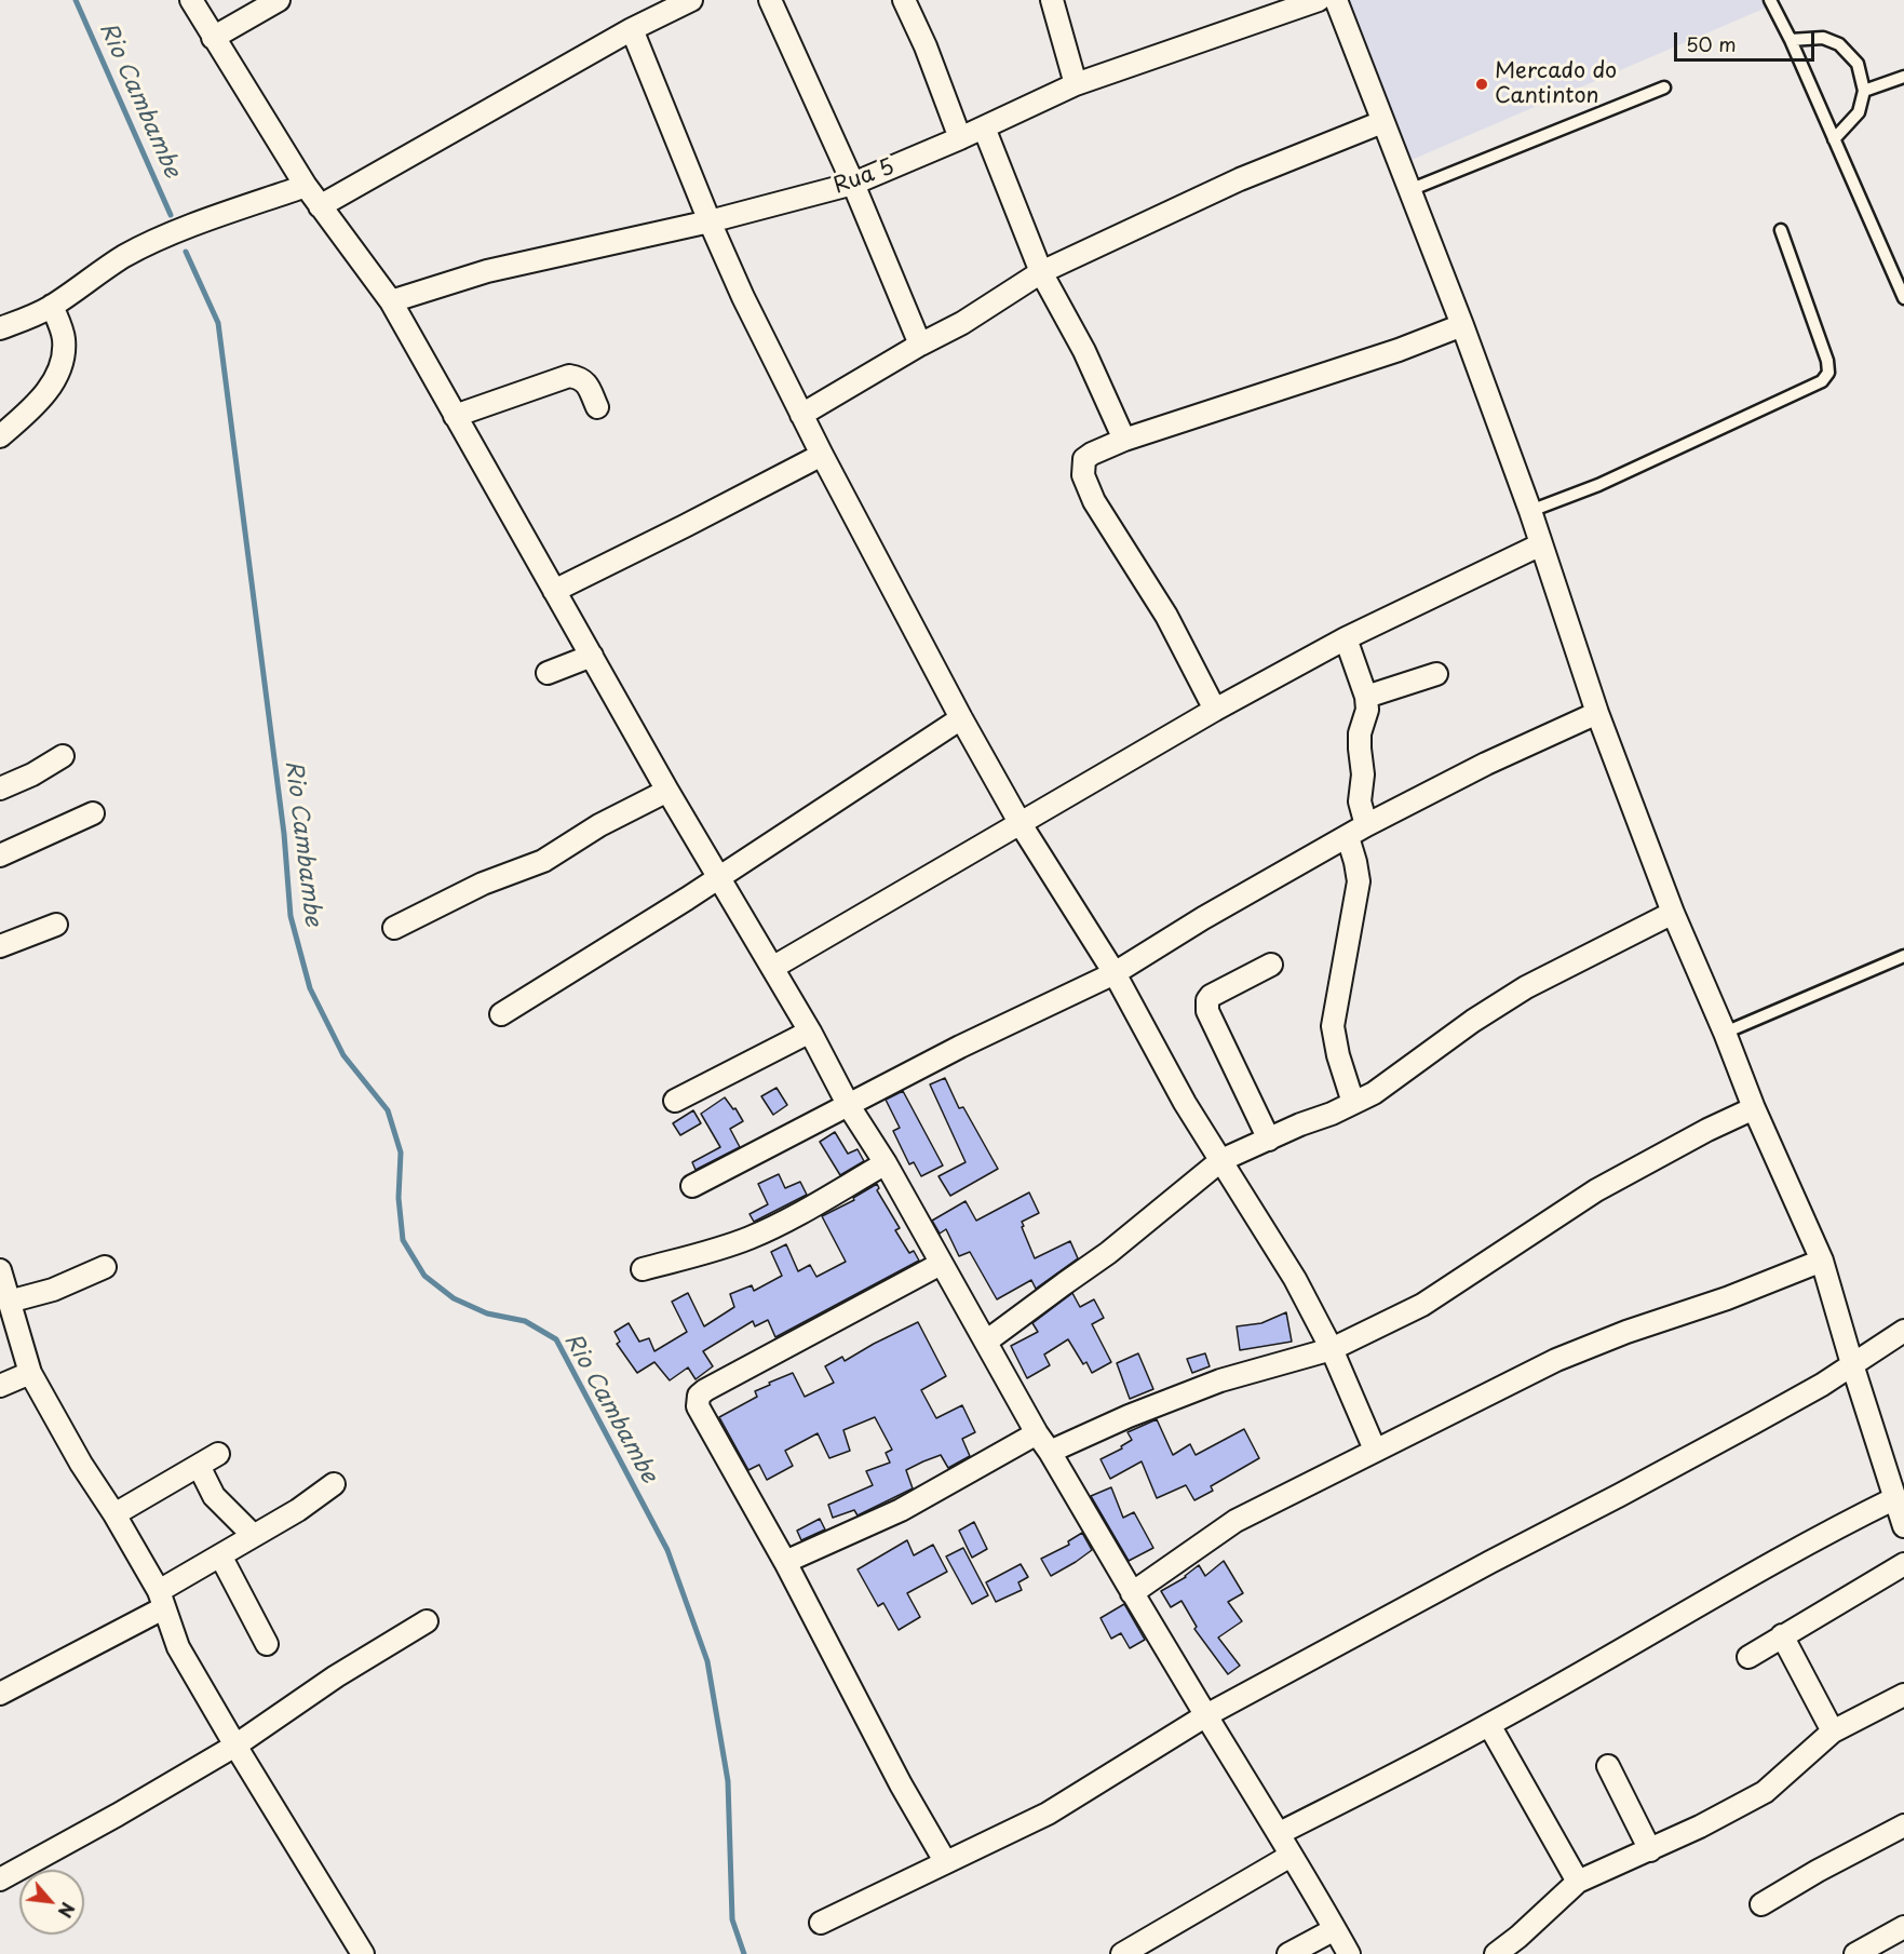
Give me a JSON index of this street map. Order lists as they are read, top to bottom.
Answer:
{
  "streets": {
    "street": ["Rua 5"]
  },
  "water": ["Rio Cambambe"],
  "places": ["Mercado do Cantinton"],
  "scale_bar": "50 m",
  "north": "bottom right"
}
